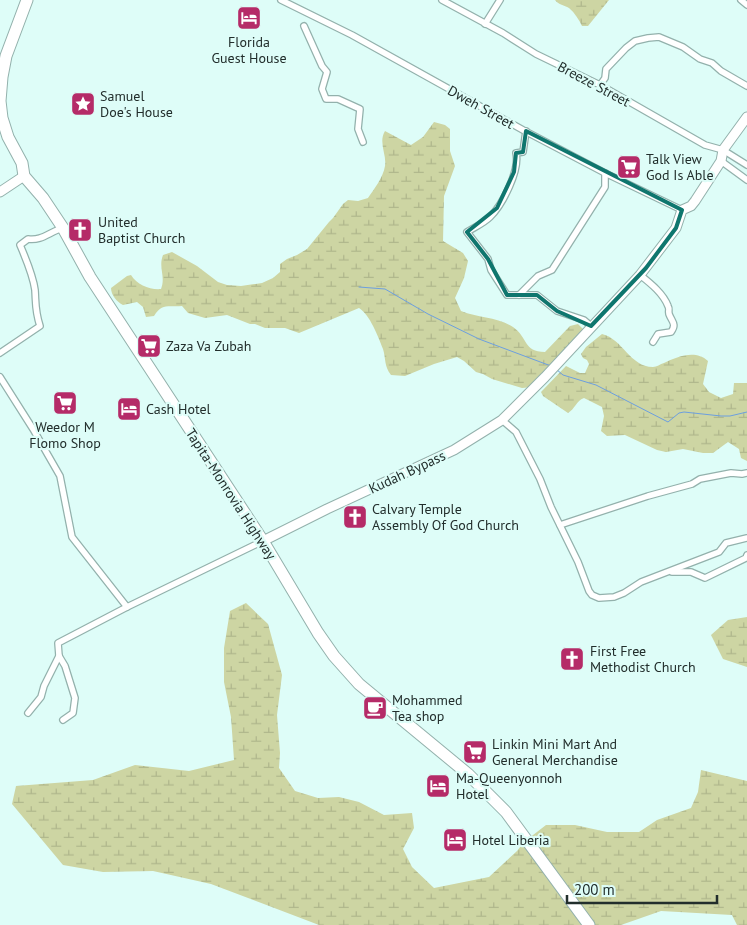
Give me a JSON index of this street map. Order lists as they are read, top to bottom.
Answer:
{
  "streets": {
    "highway": ["Tapita-Monrovia Highway"],
    "street": ["Breeze Street", "Dweh Street", "Kudah Bypass"]
  },
  "crossings": [
    ["Breeze Street", "Kudah Bypass"],
    ["Dweh Street", "Kudah Bypass"],
    ["Kudah Bypass", "Tapita-Monrovia Highway"]
  ],
  "places": {
    "hotel": [
      "Florida Guest House",
      "Cash Hotel",
      "Ma-Queenyonnoh Hotel",
      "Hotel Liberia"
    ],
    "place": ["Samuel Doe's House"],
    "supermarket": [
      "Talk View God Is Able",
      "Zaza Va Zubah",
      "Weedor M Flomo Shop",
      "Linkin Mini Mart And General Merchandise"
    ],
    "church": ["United Baptist Church", "Calvary Temple Assembly Of God Church", "First Free Methodist Church"],
    "cafe": ["Mohammed Tea shop"]
  },
  "scale_bar": "200 m"
}
